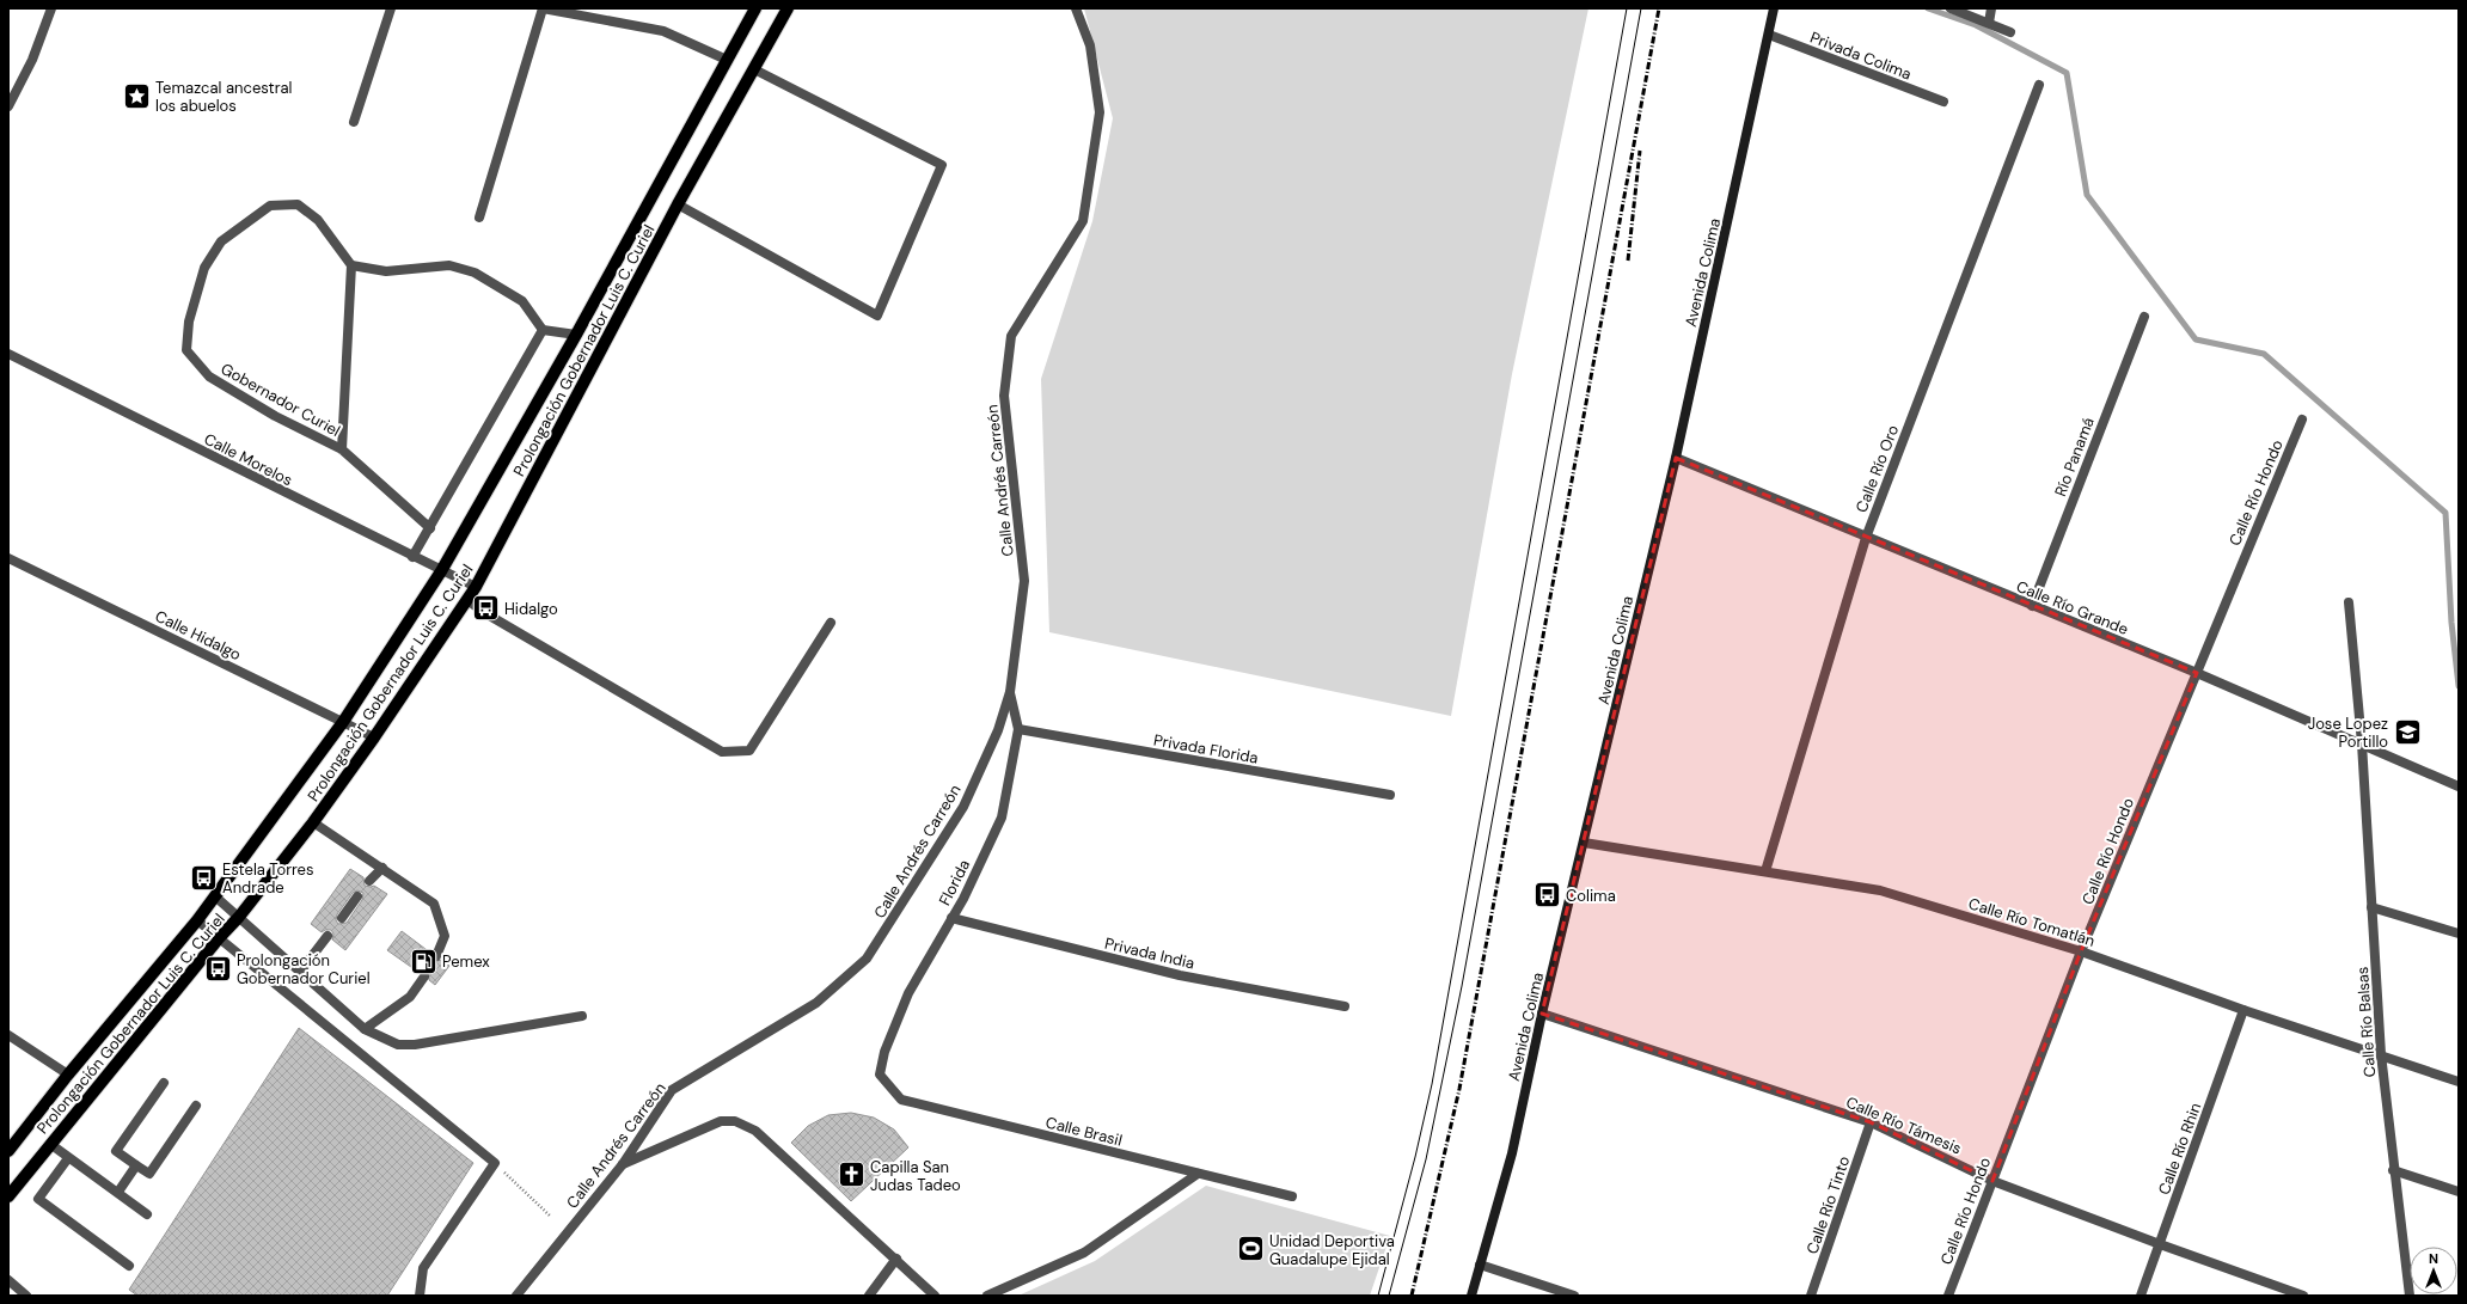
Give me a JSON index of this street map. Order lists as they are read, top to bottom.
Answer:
{
  "streets": {
    "main road": ["Prolongación Gobernador Luis C. Curiel"],
    "street": [
      "Privada Colima",
      "Avenida Colima",
      "Gobernador Curiel",
      "Río Panamá",
      "Calle Morelos",
      "Calle Río Oro",
      "Calle Andrés Carreón",
      "Calle Río Hondo",
      "Calle Río Grande",
      "Calle Hidalgo",
      "Privada Florida",
      "Florida",
      "Calle Río Tomatlán",
      "Privada India",
      "Calle Río Balsas",
      "Calle Río Támesis",
      "Calle Brasil",
      "Calle Río Rhin",
      "Calle Río Tinto"
    ]
  },
  "crossings": [
    ["Privada Colima", "Avenida Colima"],
    ["Avenida Colima", "Calle Río Grande"],
    ["Avenida Colima", "Calle Río Tomatlán"],
    ["Avenida Colima", "Calle Río Támesis"],
    ["Prolongación Gobernador Luis C. Curiel", "Calle Morelos"],
    ["Prolongación Gobernador Luis C. Curiel", "Calle Hidalgo"],
    ["Río Panamá", "Calle Río Grande"],
    ["Calle Río Oro", "Calle Río Grande"],
    ["Calle Río Oro", "Calle Río Tomatlán"],
    ["Calle Andrés Carreón", "Florida"],
    ["Calle Río Hondo", "Calle Río Grande"],
    ["Calle Río Hondo", "Calle Río Tomatlán"],
    ["Calle Río Hondo", "Calle Río Támesis"],
    ["Calle Río Grande", "Calle Río Balsas"],
    ["Privada Florida", "Florida"],
    ["Florida", "Privada India"],
    ["Florida", "Calle Brasil"],
    ["Calle Río Tomatlán", "Calle Río Balsas"],
    ["Calle Río Tomatlán", "Calle Río Rhin"],
    ["Calle Río Támesis", "Calle Río Rhin"],
    ["Calle Río Támesis", "Calle Río Tinto"]
  ],
  "places": {
    "place": ["Temazcal ancestral los abuelos"],
    "bus stop": [
      "Hidalgo",
      "Estela Torres Andrade",
      "Colima",
      "Prolongación Gobernador Curiel"
    ],
    "school or university": ["Jose Lopez Portillo"],
    "fuel station": ["Pemex"],
    "church": ["Capilla San Judas Tadeo"],
    "sports": ["Unidad Deportiva Guadalupe Ejidal"]
  },
  "north": "top"
}
